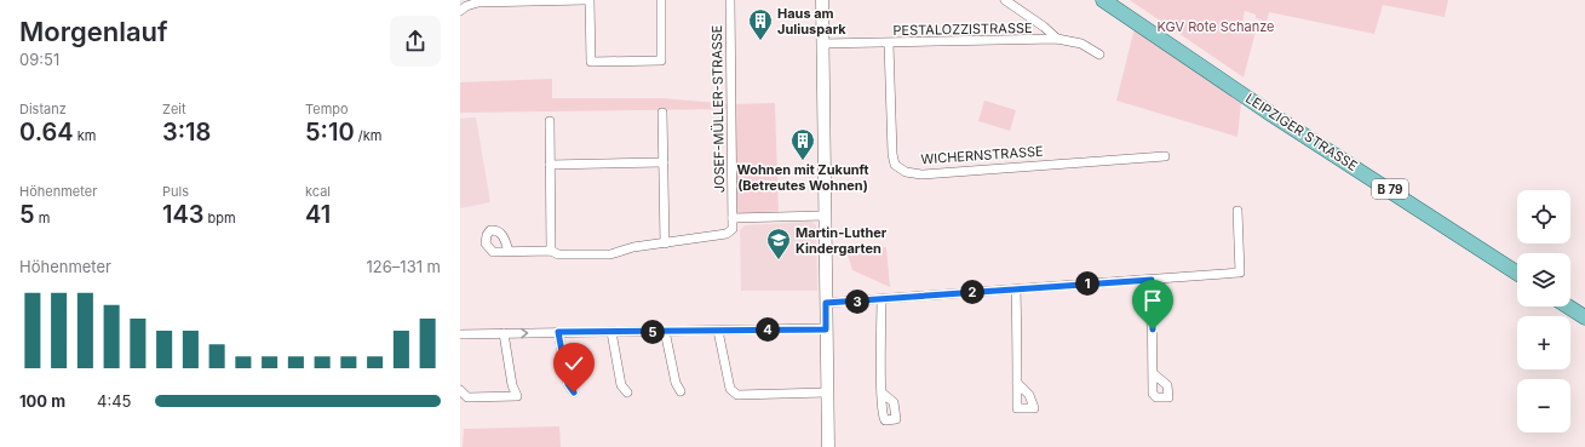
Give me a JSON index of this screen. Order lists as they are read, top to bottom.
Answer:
{
  "streets": {
    "main road": ["LEIPZIGER STRASSE", "B 79"],
    "street": ["PESTALOZZISTRASSE", "JOSEF-MÜLLER-STRASSE", "WICHERNSTRASSE"]
  },
  "crossings": [
    ["PESTALOZZISTRASSE", "WICHERNSTRASSE"]
  ],
  "parks": ["KGV Rote Schanze"],
  "places": {
    "building": ["Haus am Juliuspark", "Wohnen mit Zukunft (Betreutes Wohnen)"],
    "school or university": ["Martin-Luther Kindergarten"]
  },
  "page": {
    "heading": ["Morgenlauf", "09:51"],
    "stats": [
      ["Distanz", "0.64 km"],
      ["Zeit", "3:18"],
      ["Tempo", "5:10 /km"],
      ["Höhenmeter", "5 m"],
      ["Puls", "143 bpm"],
      ["kcal", "41"]
    ],
    "map_buttons": ["+", "−"],
    "chart": ["Höhenmeter", "126–131 m"],
    "pins": [
      "1",
      "2",
      "3",
      "4",
      "5"
    ],
    "list": [
      {
        "name": "100 m",
        "note": "4:45"
      }
    ]
  }
}
